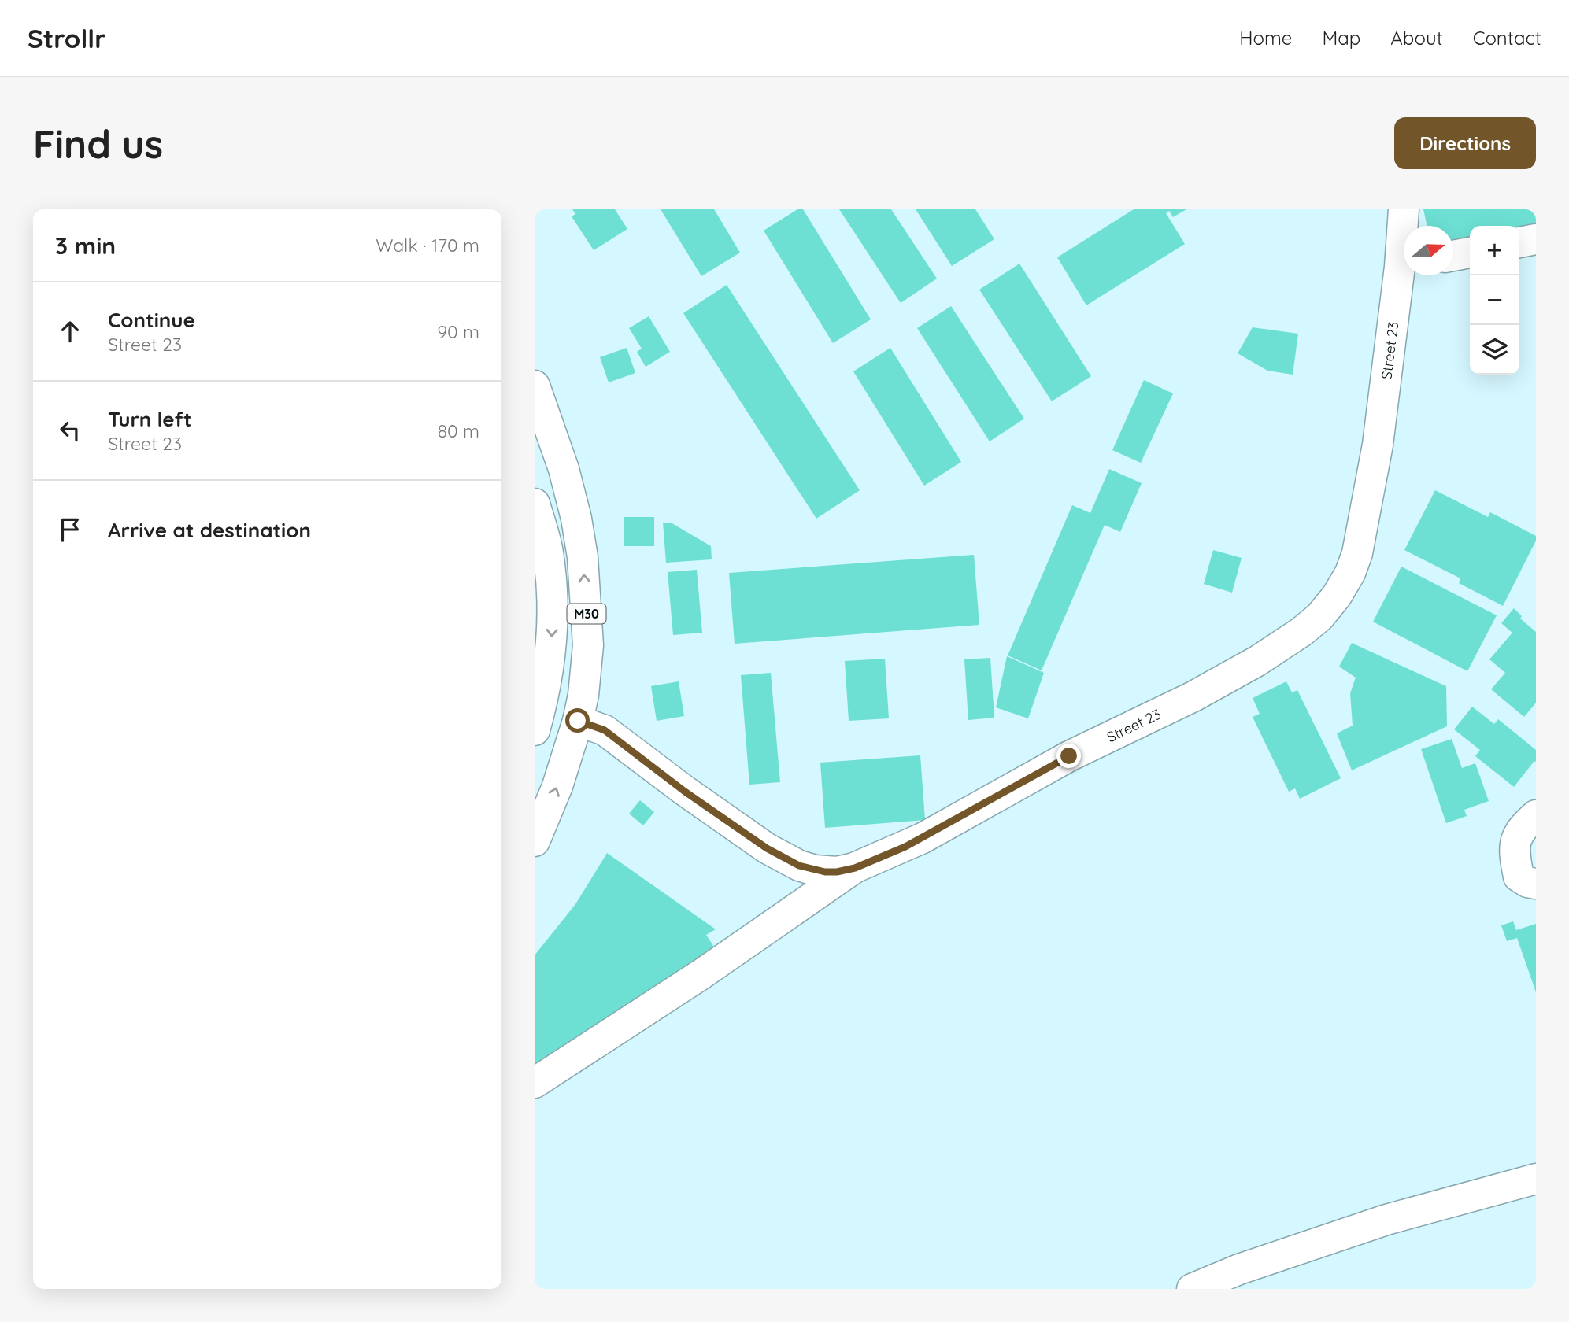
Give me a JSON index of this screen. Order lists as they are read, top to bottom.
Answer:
{
  "streets": {
    "main road": ["Street 23", "M30"]
  },
  "crossings": [
    ["Street 23", "M30"]
  ],
  "north": "right",
  "page": {
    "header": "Strollr",
    "nav": [
      "Home",
      "Map",
      "About",
      "Contact"
    ],
    "buttons": "Directions",
    "title": "Find us",
    "heading": ["3 min", "Walk · 170 m"],
    "map_buttons": ["+", "−"],
    "list": [
      ["Continue", "Street 23", "90 m"],
      ["Turn left", "Street 23", "80 m"],
      "Arrive at destination"
    ]
  }
}
